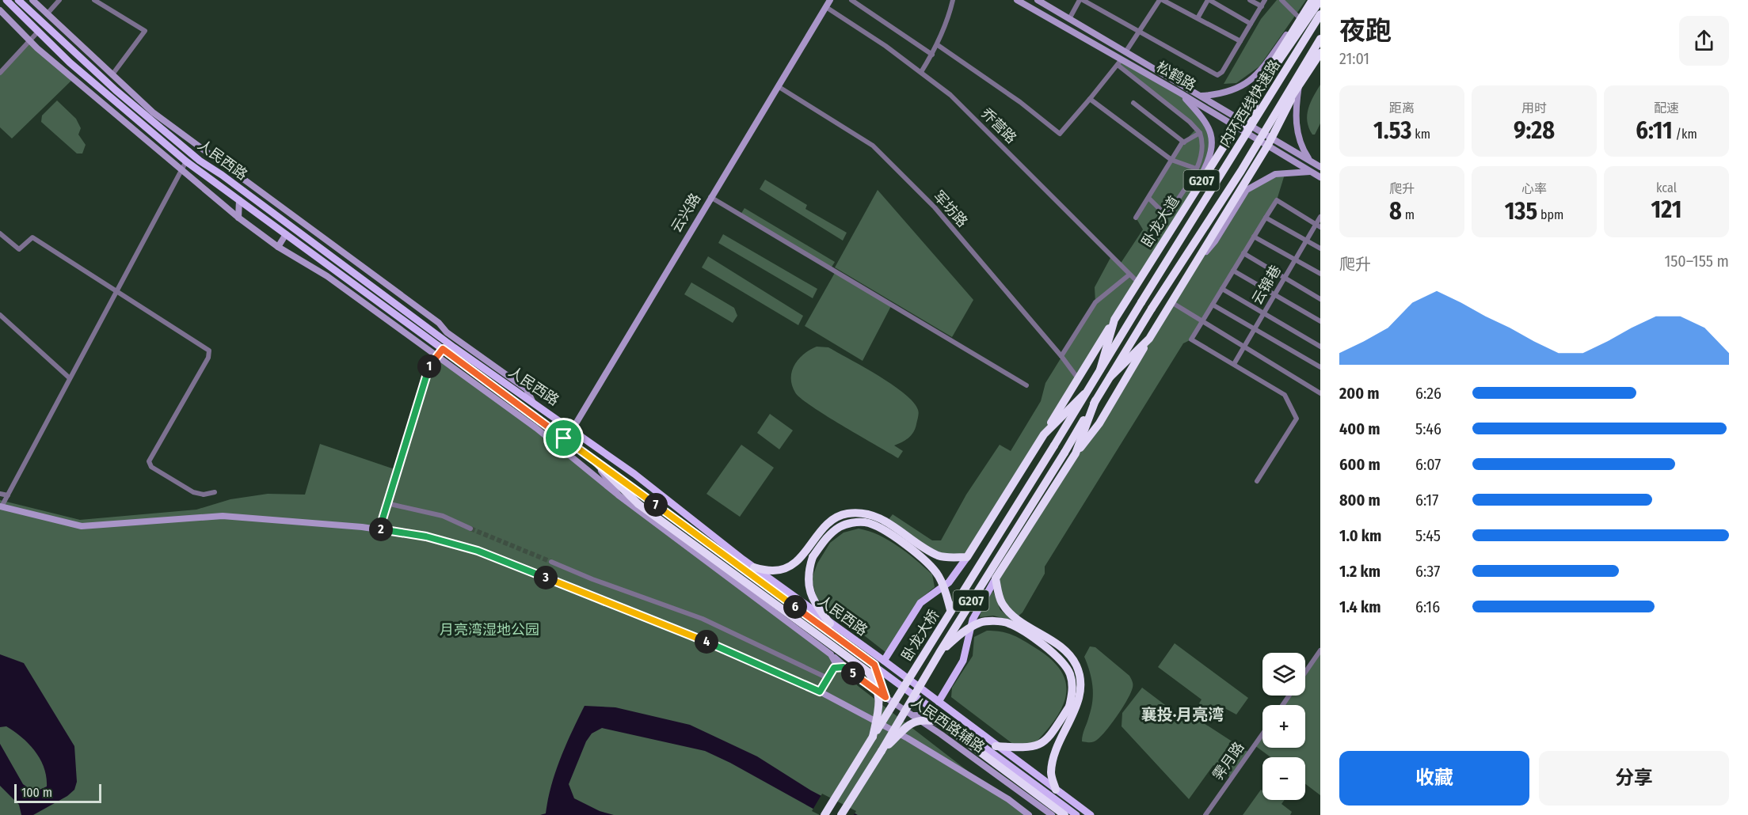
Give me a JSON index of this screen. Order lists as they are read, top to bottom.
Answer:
{
  "streets": {
    "highway": [
      "内环西线快速路",
      "G207",
      "卧龙大道",
      "卧龙大桥"
    ],
    "main road": ["人民西路"],
    "street": [
      "松鹤路",
      "乔营路",
      "军坊路",
      "云兴路",
      "云锦巷",
      "人民西路辅路",
      "霁月路"
    ]
  },
  "crossings": [
    ["松鹤路", "G207"],
    ["松鹤路", "卧龙大道"],
    ["内环西线快速路", "G207"],
    ["内环西线快速路", "卧龙大道"],
    ["乔营路", "云兴路"],
    ["乔营路", "卧龙大道"],
    ["人民西路", "云兴路"],
    ["人民西路", "人民西路辅路"],
    ["G207", "卧龙大桥"],
    ["军坊路", "云兴路"],
    ["卧龙大道", "卧龙大桥"]
  ],
  "districts": ["襄投·月亮湾"],
  "parks": ["月亮湾湿地公园"],
  "scale_bar": "100 m",
  "page": {
    "heading": ["夜跑", "21:01"],
    "stats": [
      ["距离", "1.53 km"],
      ["用时", "9:28"],
      ["配速", "6:11 /km"],
      ["爬升", "8 m"],
      ["心率", "135 bpm"],
      ["kcal", "121"]
    ],
    "chart": ["爬升", "150–155 m"],
    "pins": [
      "1",
      "7",
      "2",
      "3",
      "6",
      "4",
      "5"
    ],
    "list": [
      {
        "name": "200 m",
        "note": "6:26"
      },
      {
        "name": "400 m",
        "note": "5:46"
      },
      {
        "name": "600 m",
        "note": "6:07"
      },
      {
        "name": "800 m",
        "note": "6:17"
      },
      {
        "name": "1.0 km",
        "note": "5:45"
      },
      {
        "name": "1.2 km",
        "note": "6:37"
      },
      {
        "name": "1.4 km",
        "note": "6:16"
      }
    ],
    "map_buttons": ["+", "−"],
    "buttons": ["收藏", "分享"],
    "scale": "100 m"
  }
}
